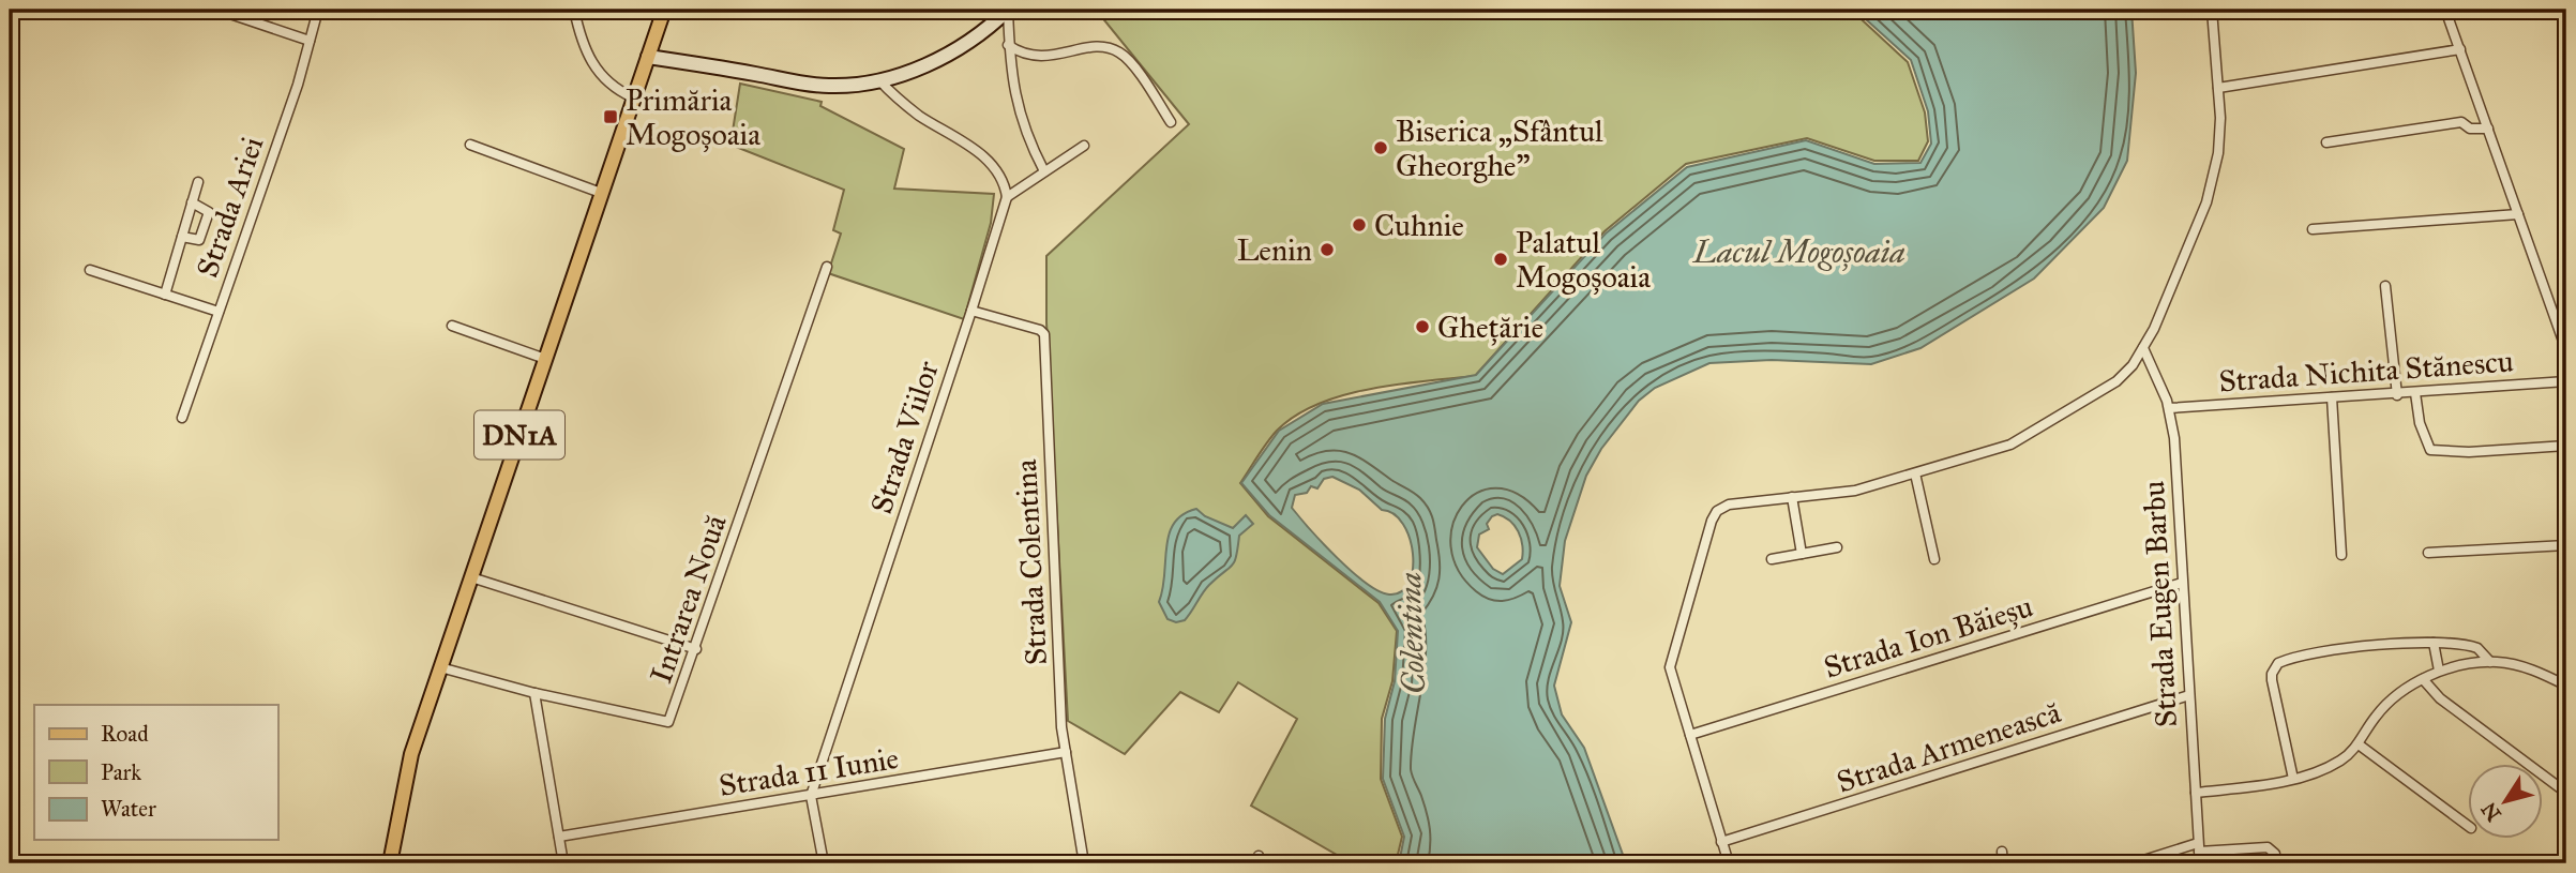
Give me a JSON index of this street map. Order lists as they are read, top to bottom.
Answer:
{
  "streets": {
    "main road": ["DN1A"],
    "street": [
      "Strada Ariei",
      "Strada Nichita Stănescu",
      "Strada Viilor",
      "Strada Colentina",
      "Intrarea Nouă",
      "Strada Eugen Barbu",
      "Strada Ion Băieșu",
      "Strada Armenească",
      "Strada 11 Iunie"
    ]
  },
  "crossings": [
    ["Strada Nichita Stănescu", "Strada Eugen Barbu"],
    ["DN1A", "Intrarea Nouă"],
    ["Strada Viilor", "Strada Colentina"],
    ["Strada Viilor", "Strada 11 Iunie"],
    ["Strada Colentina", "Strada 11 Iunie"],
    ["Strada Eugen Barbu", "Strada Ion Băieșu"],
    ["Strada Eugen Barbu", "Strada Armenească"]
  ],
  "water": ["Lacul Mogoșoaia", "Colentina"],
  "places": {
    "transit": ["Primăria Mogoșoaia"],
    "other": [
      "Biserica „Sfântul Gheorghe”",
      "Cuhnie",
      "Lenin",
      "Palatul Mogoșoaia",
      "Ghețărie"
    ]
  },
  "legend": ["Road", "Park", "Water"],
  "north": "bottom left"
}
